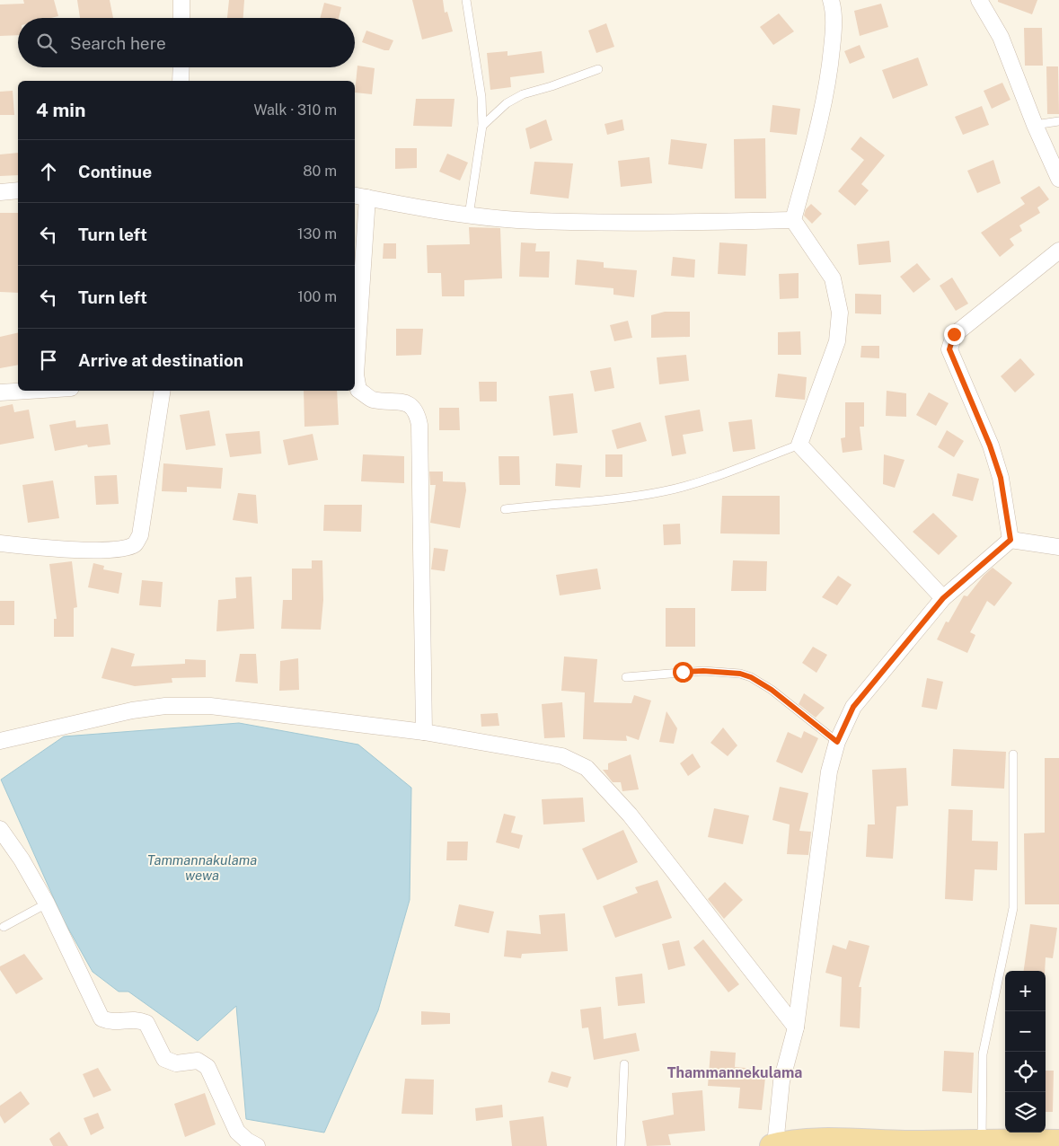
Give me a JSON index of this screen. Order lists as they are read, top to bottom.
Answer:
{
  "districts": ["Thammannekulama"],
  "water": ["Tammannakulama wewa"],
  "page": {
    "search": "Search here",
    "heading": ["4 min", "Walk · 310 m"],
    "list": [
      ["Continue", "80 m"],
      ["Turn left", "130 m"],
      ["Turn left", "100 m"],
      "Arrive at destination"
    ],
    "map_buttons": ["+", "−"]
  }
}
